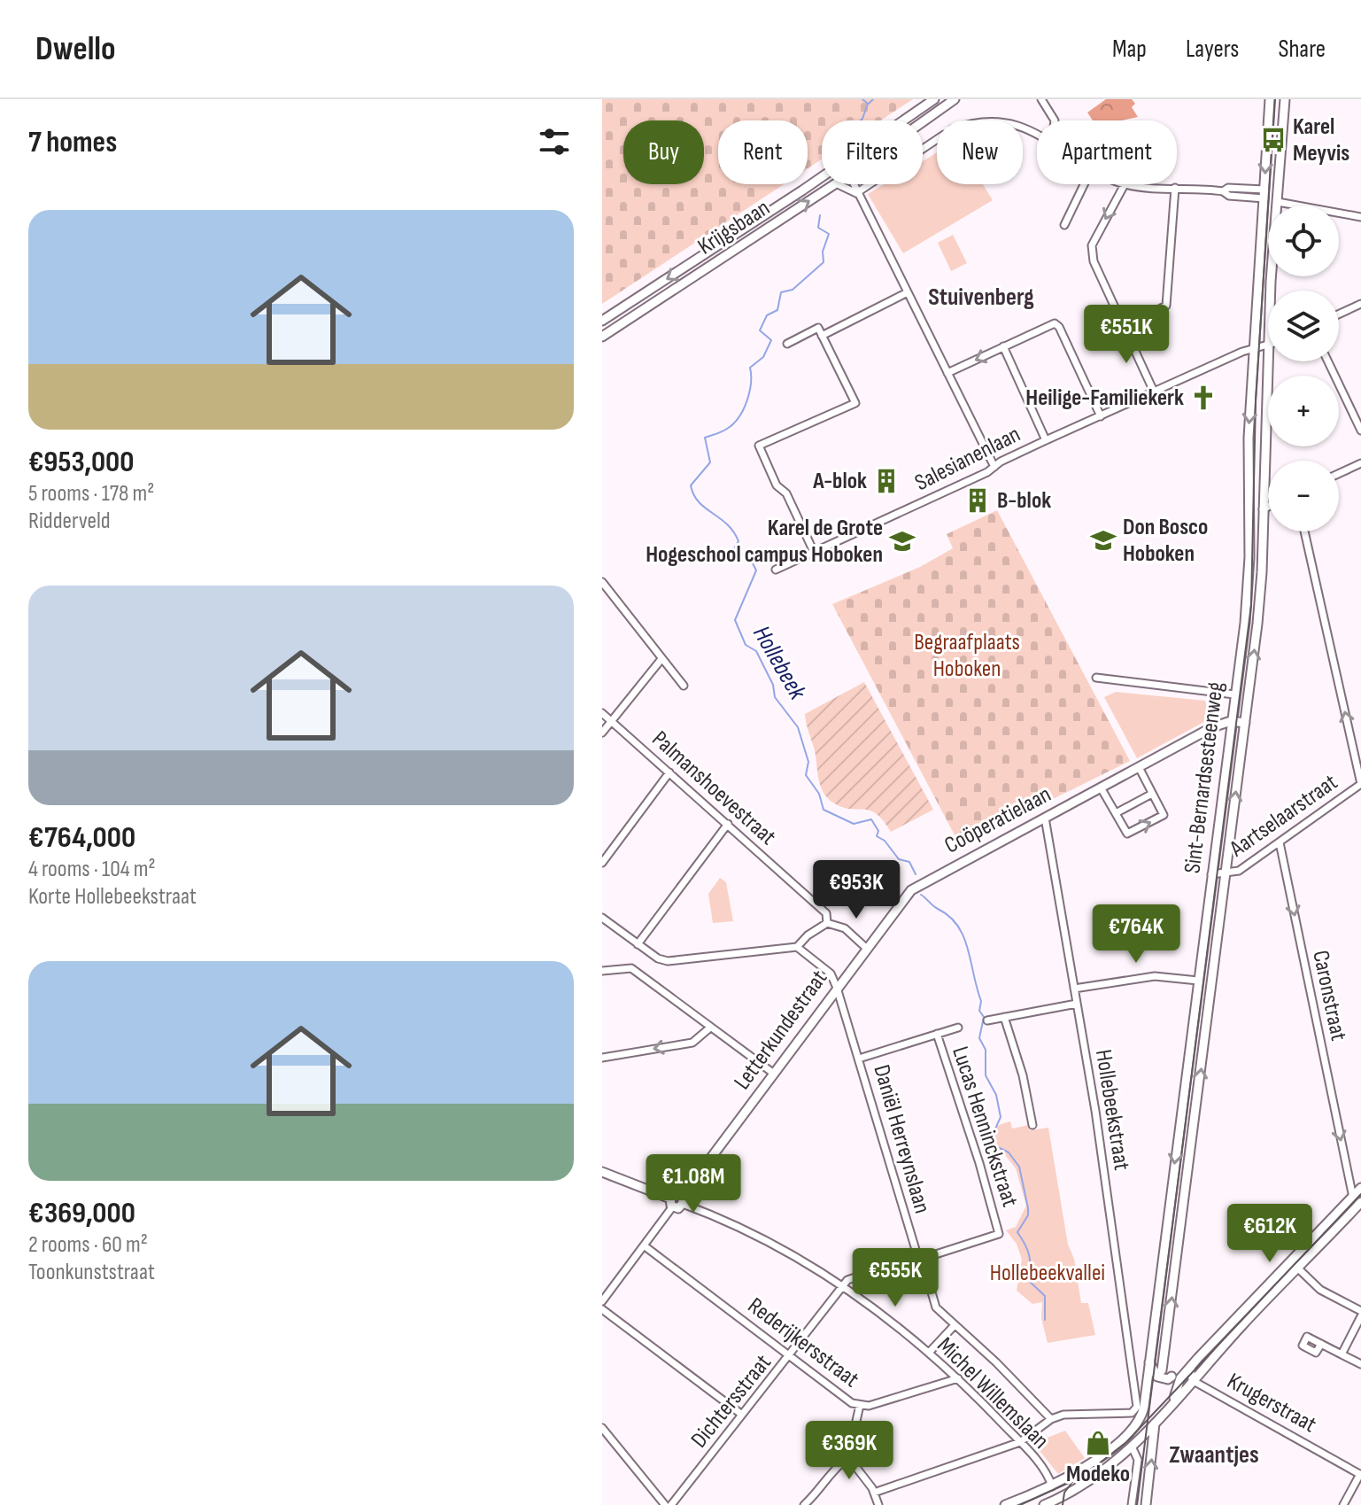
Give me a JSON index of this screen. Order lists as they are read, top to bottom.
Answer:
{
  "streets": {
    "main road": [
      "Krijgsbaan",
      "Sint-Bernardsesteenweg",
      "Coöperatielaan",
      "Letterkundestraat",
      "Krugerstraat"
    ],
    "street": [
      "Salesianenlaan",
      "Palmanshoevestraat",
      "Aartselaarstraat",
      "Caronstraat",
      "Hollebeekstraat",
      "Lucas Henninckstraat",
      "Daniël Herreynslaan",
      "Rederijkersstraat",
      "Michel Willemslaan",
      "Dichtersstraat"
    ]
  },
  "crossings": [
    ["Salesianenlaan", "Sint-Bernardsesteenweg"],
    ["Sint-Bernardsesteenweg", "Aartselaarstraat"],
    ["Sint-Bernardsesteenweg", "Coöperatielaan"],
    ["Sint-Bernardsesteenweg", "Michel Willemslaan"],
    ["Sint-Bernardsesteenweg", "Krugerstraat"],
    ["Aartselaarstraat", "Caronstraat"],
    ["Coöperatielaan", "Letterkundestraat"],
    ["Coöperatielaan", "Hollebeekstraat"],
    ["Letterkundestraat", "Daniël Herreynslaan"],
    ["Letterkundestraat", "Michel Willemslaan"],
    ["Hollebeekstraat", "Daniël Herreynslaan"],
    ["Lucas Henninckstraat", "Daniël Herreynslaan"],
    ["Rederijkersstraat", "Michel Willemslaan"],
    ["Rederijkersstraat", "Dichtersstraat"],
    ["Michel Willemslaan", "Dichtersstraat"]
  ],
  "one_way": ["Caronstraat"],
  "districts": ["Stuivenberg", "Zwaantjes"],
  "water": ["Hollebeek"],
  "parks": ["Begraafplaats Hoboken", "Hollebeekvallei"],
  "places": {
    "bus stop": ["Karel Meyvis"],
    "church": ["Heilige-Familiekerk"],
    "building": ["A-blok", "B-blok"],
    "school or university": ["Don Bosco Hoboken", "Karel de Grote Hogeschool campus Hoboken"],
    "shop": ["Modeko"]
  },
  "page": {
    "header": "Dwello",
    "nav": ["Map", "Layers", "Share"],
    "heading": "7 homes",
    "chip": [
      "Buy",
      "Rent",
      "Filters",
      "New",
      "Apartment"
    ],
    "list": [
      {
        "name": "€953,000",
        "note": "5 rooms · 178 m² · Ridderveld"
      },
      {
        "name": "€764,000",
        "note": "4 rooms · 104 m² · Korte Hollebeekstraat"
      },
      {
        "name": "€369,000",
        "note": "2 rooms · 60 m² · Toonkunststraat"
      }
    ],
    "map_buttons": ["+", "−"],
    "price": [
      "€551K",
      "€953K",
      "€764K",
      "€1.08M",
      "€612K",
      "€555K",
      "€369K"
    ]
  }
}
